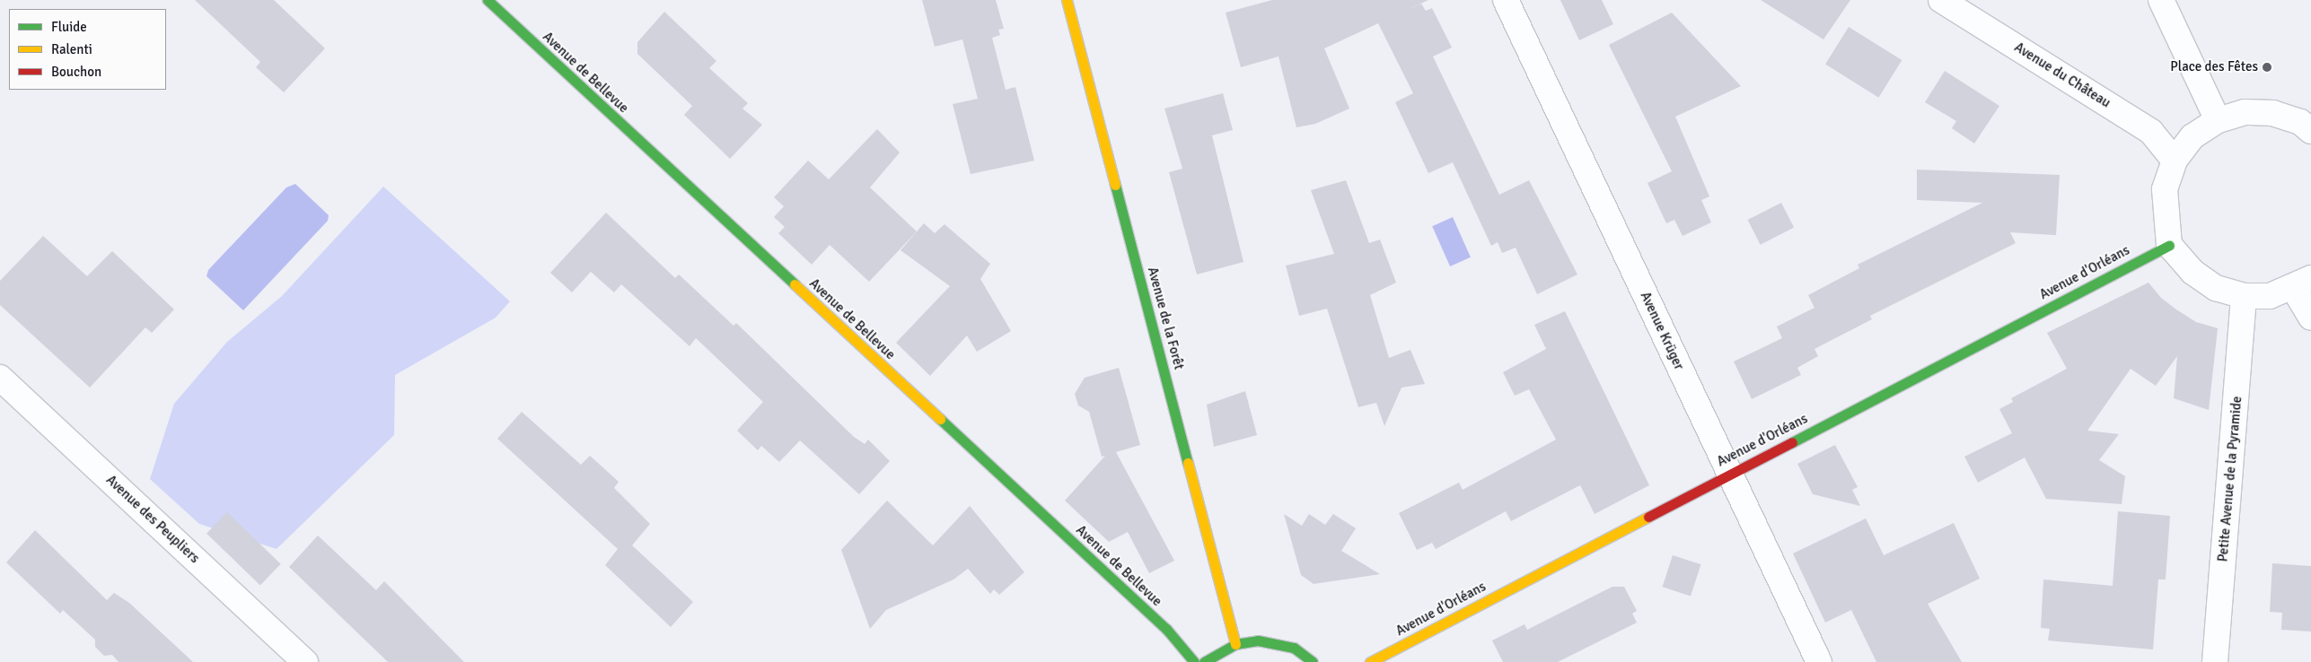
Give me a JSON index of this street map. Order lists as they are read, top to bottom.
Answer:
{
  "streets": {
    "street": [
      "Avenue de Bellevue",
      "Avenue du Château",
      "Avenue d'Orléans",
      "Avenue de la Forêt",
      "Avenue Krüger",
      "Petite Avenue de la Pyramide",
      "Avenue des Peupliers"
    ]
  },
  "crossings": [
    ["Avenue d'Orléans", "Avenue Krüger"]
  ],
  "places": ["Place des Fêtes"],
  "legend": ["Fluide", "Ralenti", "Bouchon"]
}
